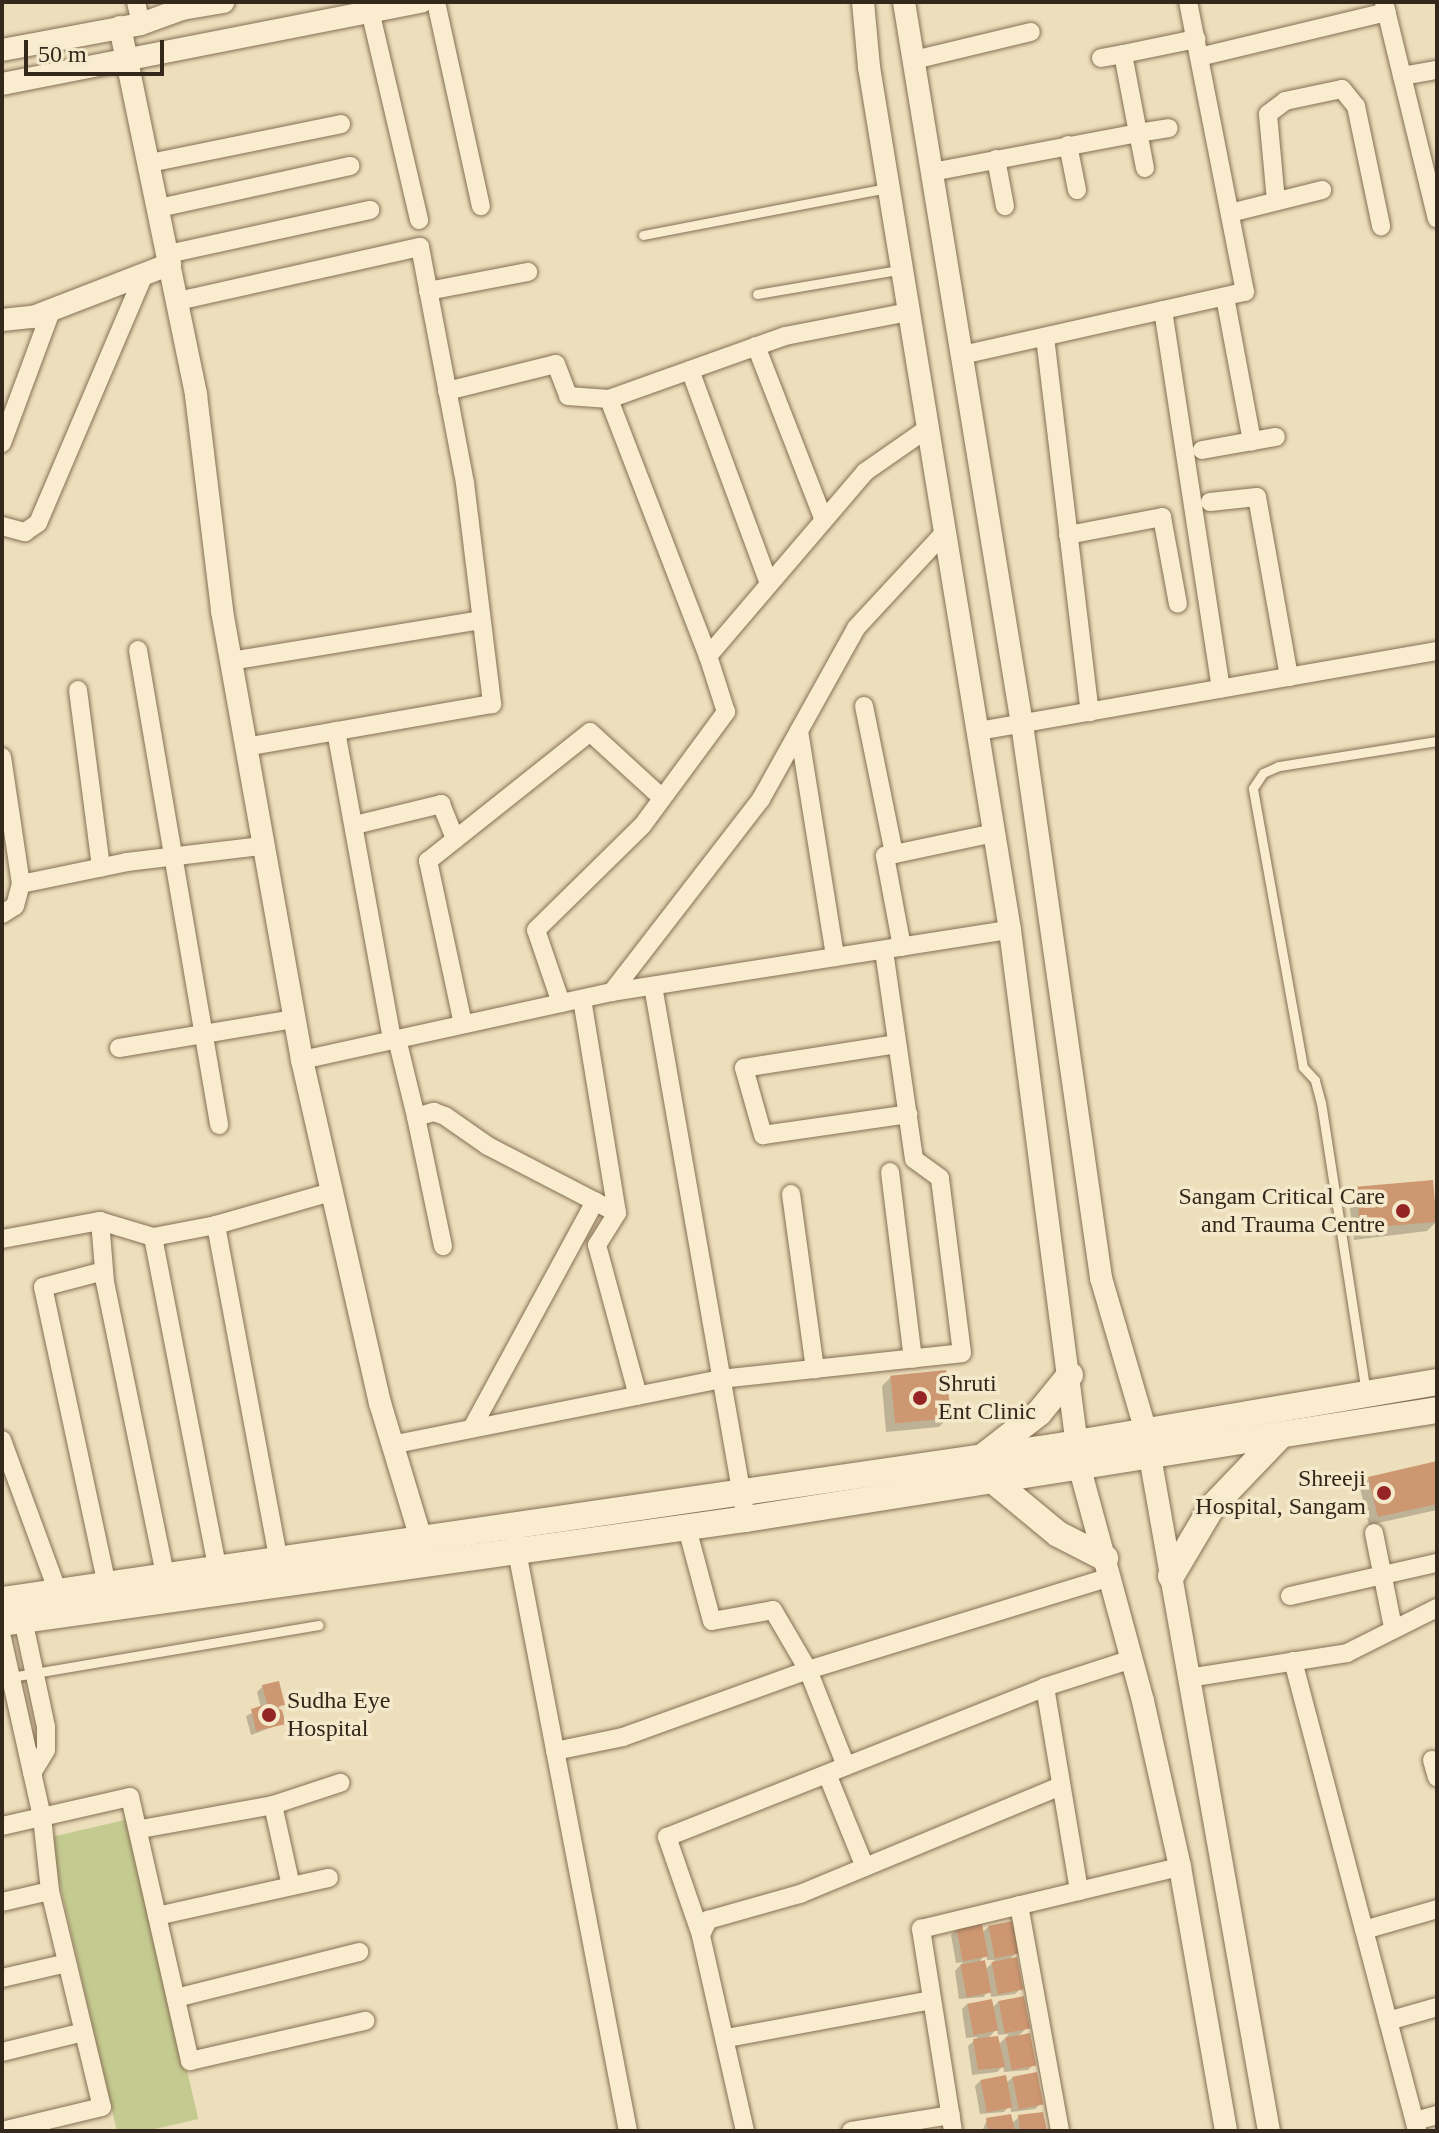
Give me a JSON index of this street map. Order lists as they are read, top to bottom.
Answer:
{
  "places": [
    "Sangam Critical Care and Trauma Centre",
    "Shruti Ent Clinic",
    "Shreeji Hospital, Sangam",
    "Sudha Eye Hospital"
  ],
  "scale_bar": "50 m"
}
